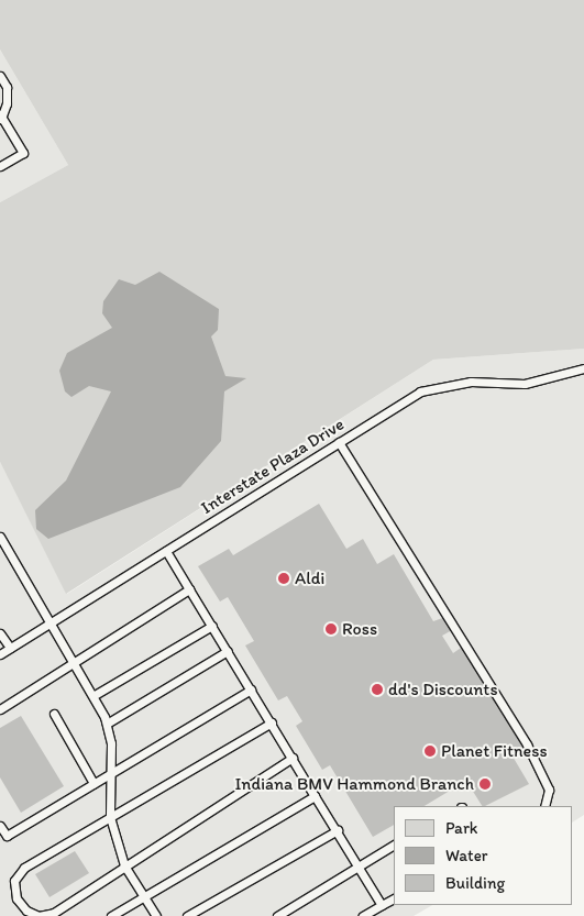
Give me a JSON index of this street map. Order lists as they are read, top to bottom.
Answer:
{
  "streets": {
    "lane": ["Interstate Plaza Drive"]
  },
  "places": [
    "Aldi",
    "Ross",
    "dd's Discounts",
    "Planet Fitness",
    "Indiana BMV Hammond Branch"
  ],
  "legend": ["Park", "Water", "Building"]
}
